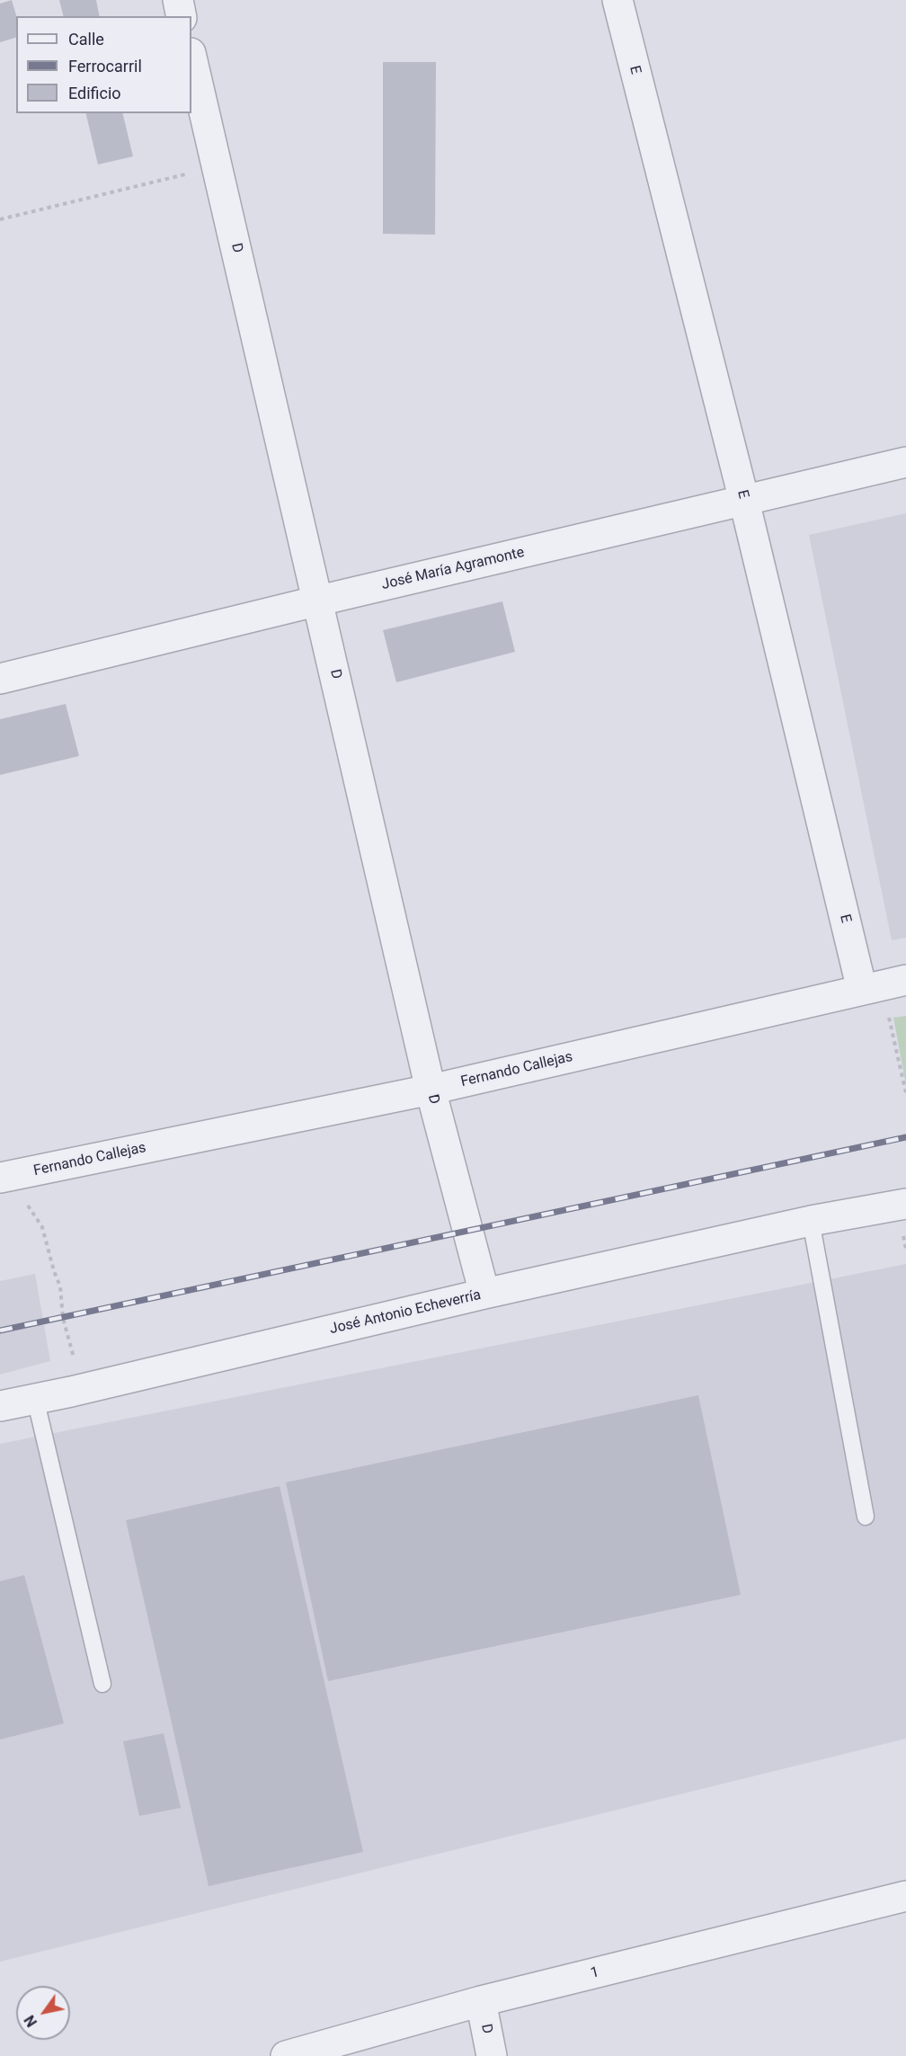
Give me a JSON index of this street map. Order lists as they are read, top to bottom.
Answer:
{
  "streets": {
    "street": [
      "E",
      "D",
      "José María Agramonte",
      "Fernando Callejas",
      "José Antonio Echeverría",
      "1"
    ]
  },
  "crossings": [
    ["E", "José María Agramonte"],
    ["E", "Fernando Callejas"],
    ["D", "José María Agramonte"],
    ["D", "Fernando Callejas"],
    ["D", "José Antonio Echeverría"],
    ["D", "1"]
  ],
  "legend": ["Calle", "Ferrocarril", "Edificio"],
  "north": "bottom left"
}
